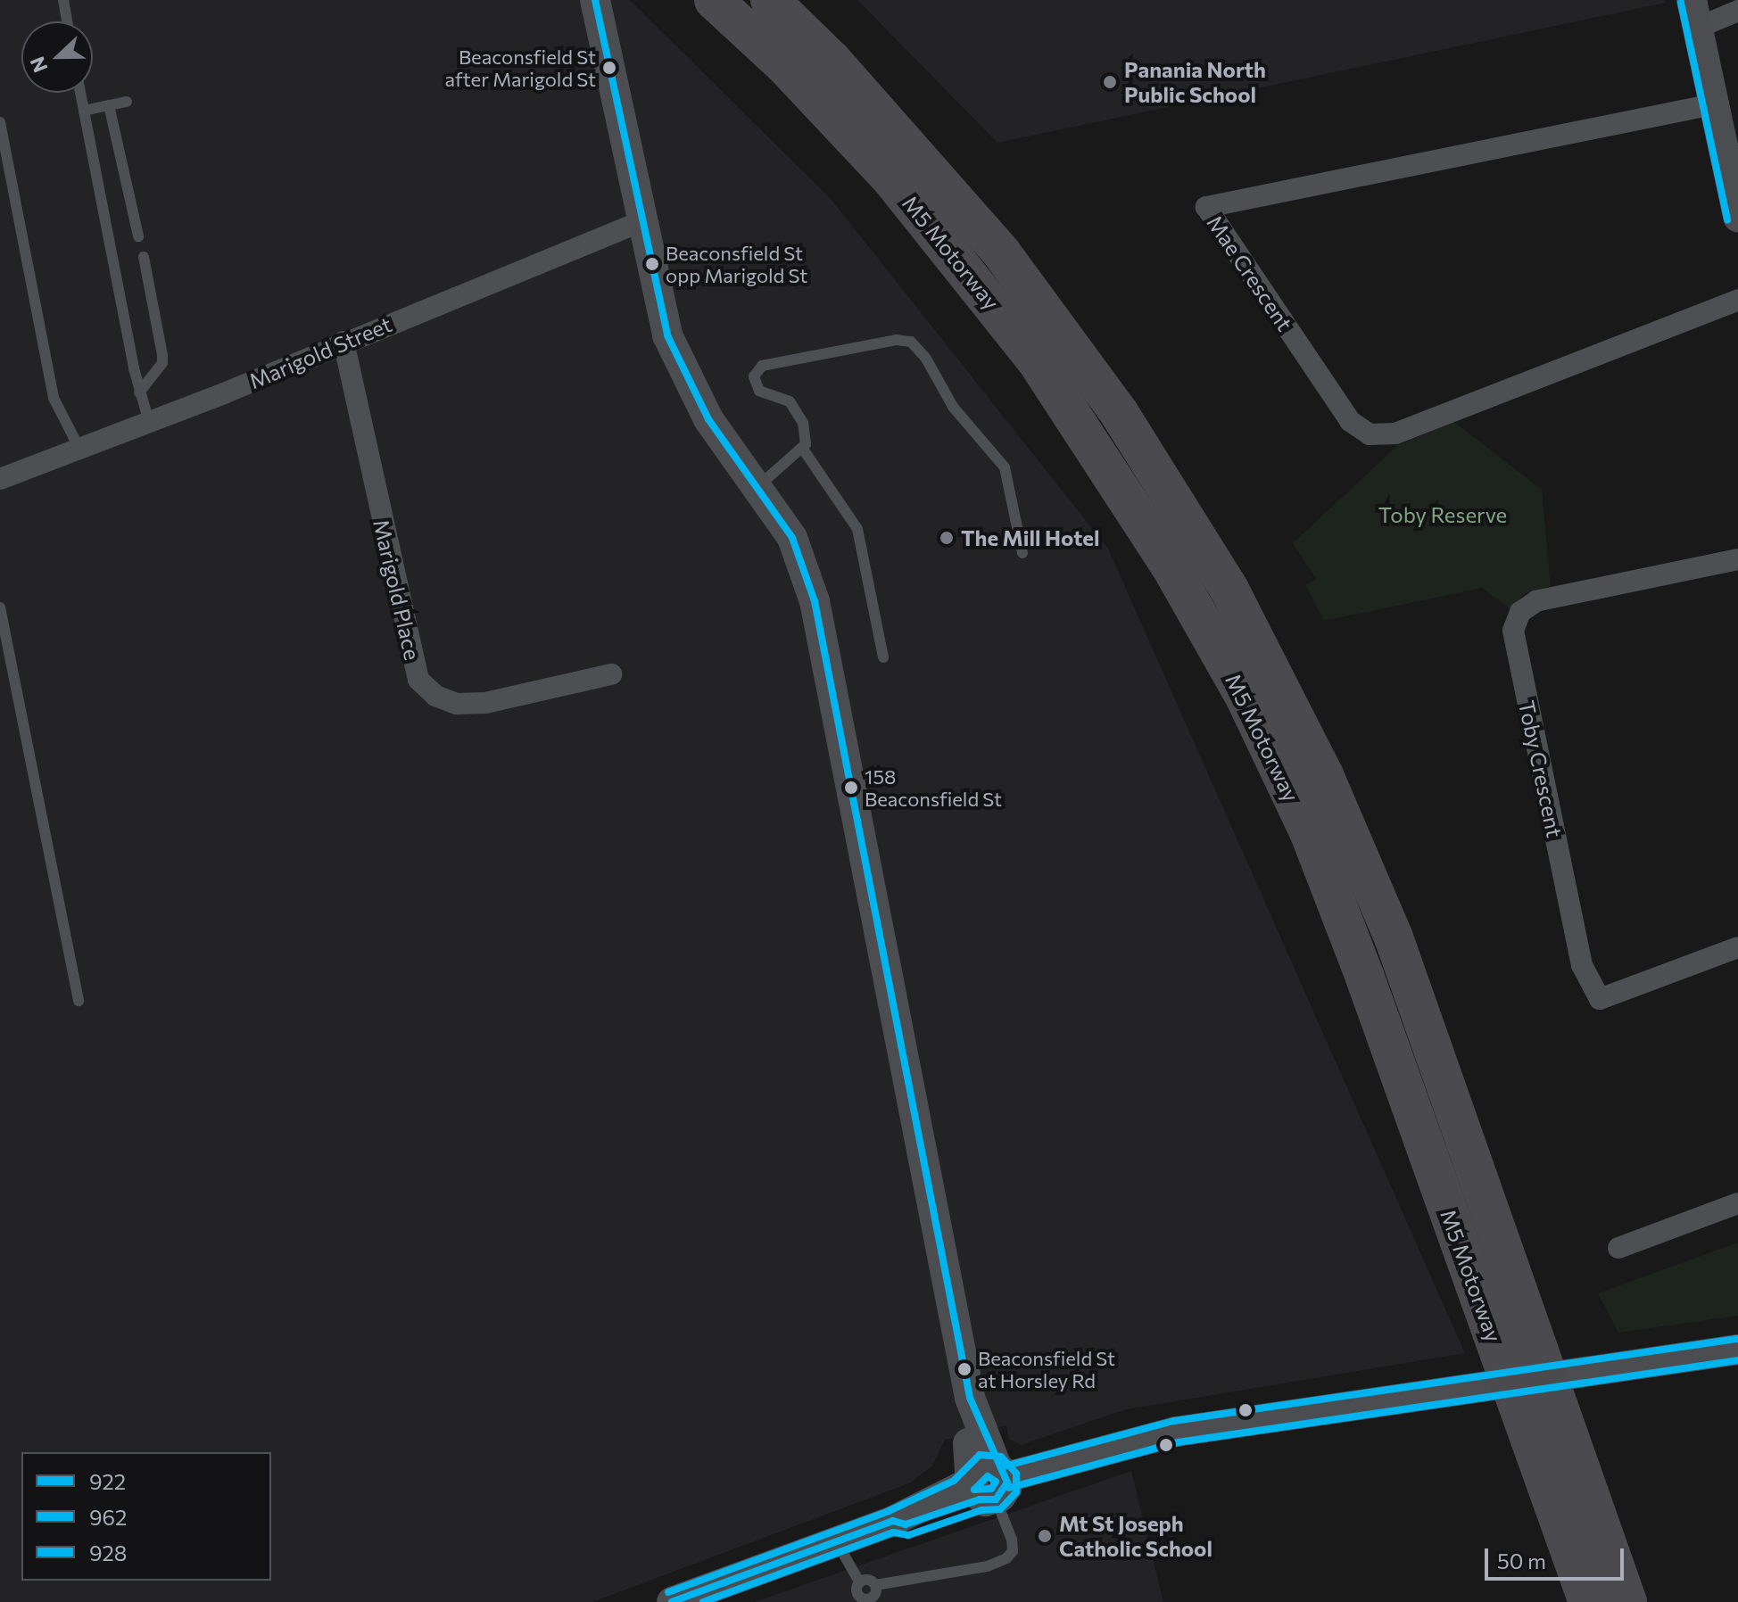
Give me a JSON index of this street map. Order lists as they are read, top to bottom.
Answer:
{
  "streets": {
    "highway": ["M5 Motorway"],
    "street": [
      "Mae Crescent",
      "Marigold Street",
      "Marigold Place",
      "Toby Crescent"
    ]
  },
  "crossings": [
    ["Marigold Street", "Marigold Place"]
  ],
  "parks": ["Toby Reserve"],
  "places": [
    "Beaconsfield St after Marigold St",
    "Panania North Public School",
    "Beaconsfield St opp Marigold St",
    "The Mill Hotel",
    "158 Beaconsfield St",
    "Beaconsfield St at Horsley Rd",
    "Mt St Joseph Catholic School"
  ],
  "lines": ["transit line 922", "transit line 962", "transit line 928"],
  "legend": ["922", "962", "928"],
  "scale_bar": "50 m",
  "north": "left"
}
